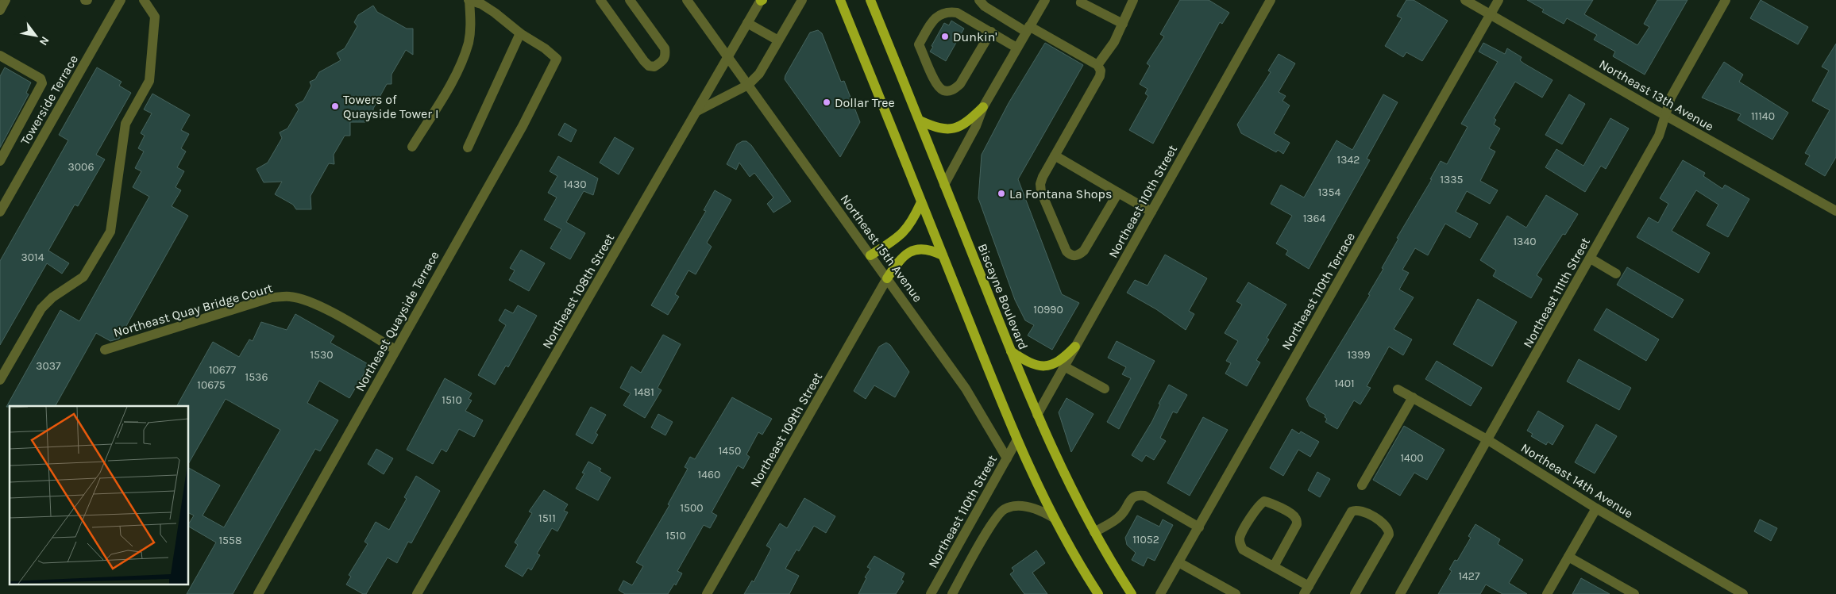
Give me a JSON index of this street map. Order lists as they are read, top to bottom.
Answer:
{
  "streets": {
    "main road": ["Biscayne Boulevard"],
    "street": [
      "Northeast 13th Avenue",
      "Towerside Terrace",
      "Northeast 110th Street",
      "Northeast 15th Avenue",
      "Northeast 108th Street",
      "Northeast 110th Terrace",
      "Northeast 111th Street",
      "Northeast Quay Bridge Court",
      "Northeast Quayside Terrace",
      "Northeast 109th Street",
      "Northeast 14th Avenue"
    ]
  },
  "crossings": [
    ["Northeast 13th Avenue", "Northeast 110th Terrace"],
    ["Northeast 13th Avenue", "Northeast 111th Street"],
    ["Northeast 110th Street", "Northeast 15th Avenue"],
    ["Northeast 110th Street", "Biscayne Boulevard"],
    ["Northeast 15th Avenue", "Northeast 108th Street"],
    ["Northeast 15th Avenue", "Northeast 109th Street"],
    ["Northeast 111th Street", "Northeast 14th Avenue"],
    ["Northeast Quay Bridge Court", "Northeast Quayside Terrace"]
  ],
  "places": [
    "Dunkin'",
    "Dollar Tree",
    "Towers of Quayside Tower I",
    "La Fontana Shops"
  ],
  "house_numbers": [
    "11140",
    "1342",
    "3006",
    "1335",
    "1430",
    "1354",
    "1364",
    "1340",
    "3014",
    "10990",
    "1530",
    "1399",
    "3037",
    "10677",
    "1536",
    "1401",
    "10675",
    "1481",
    "1510",
    "1450",
    "1400",
    "1460",
    "1500",
    "1511",
    "1510",
    "11052",
    "1558",
    "1427"
  ],
  "north": "bottom right"
}
